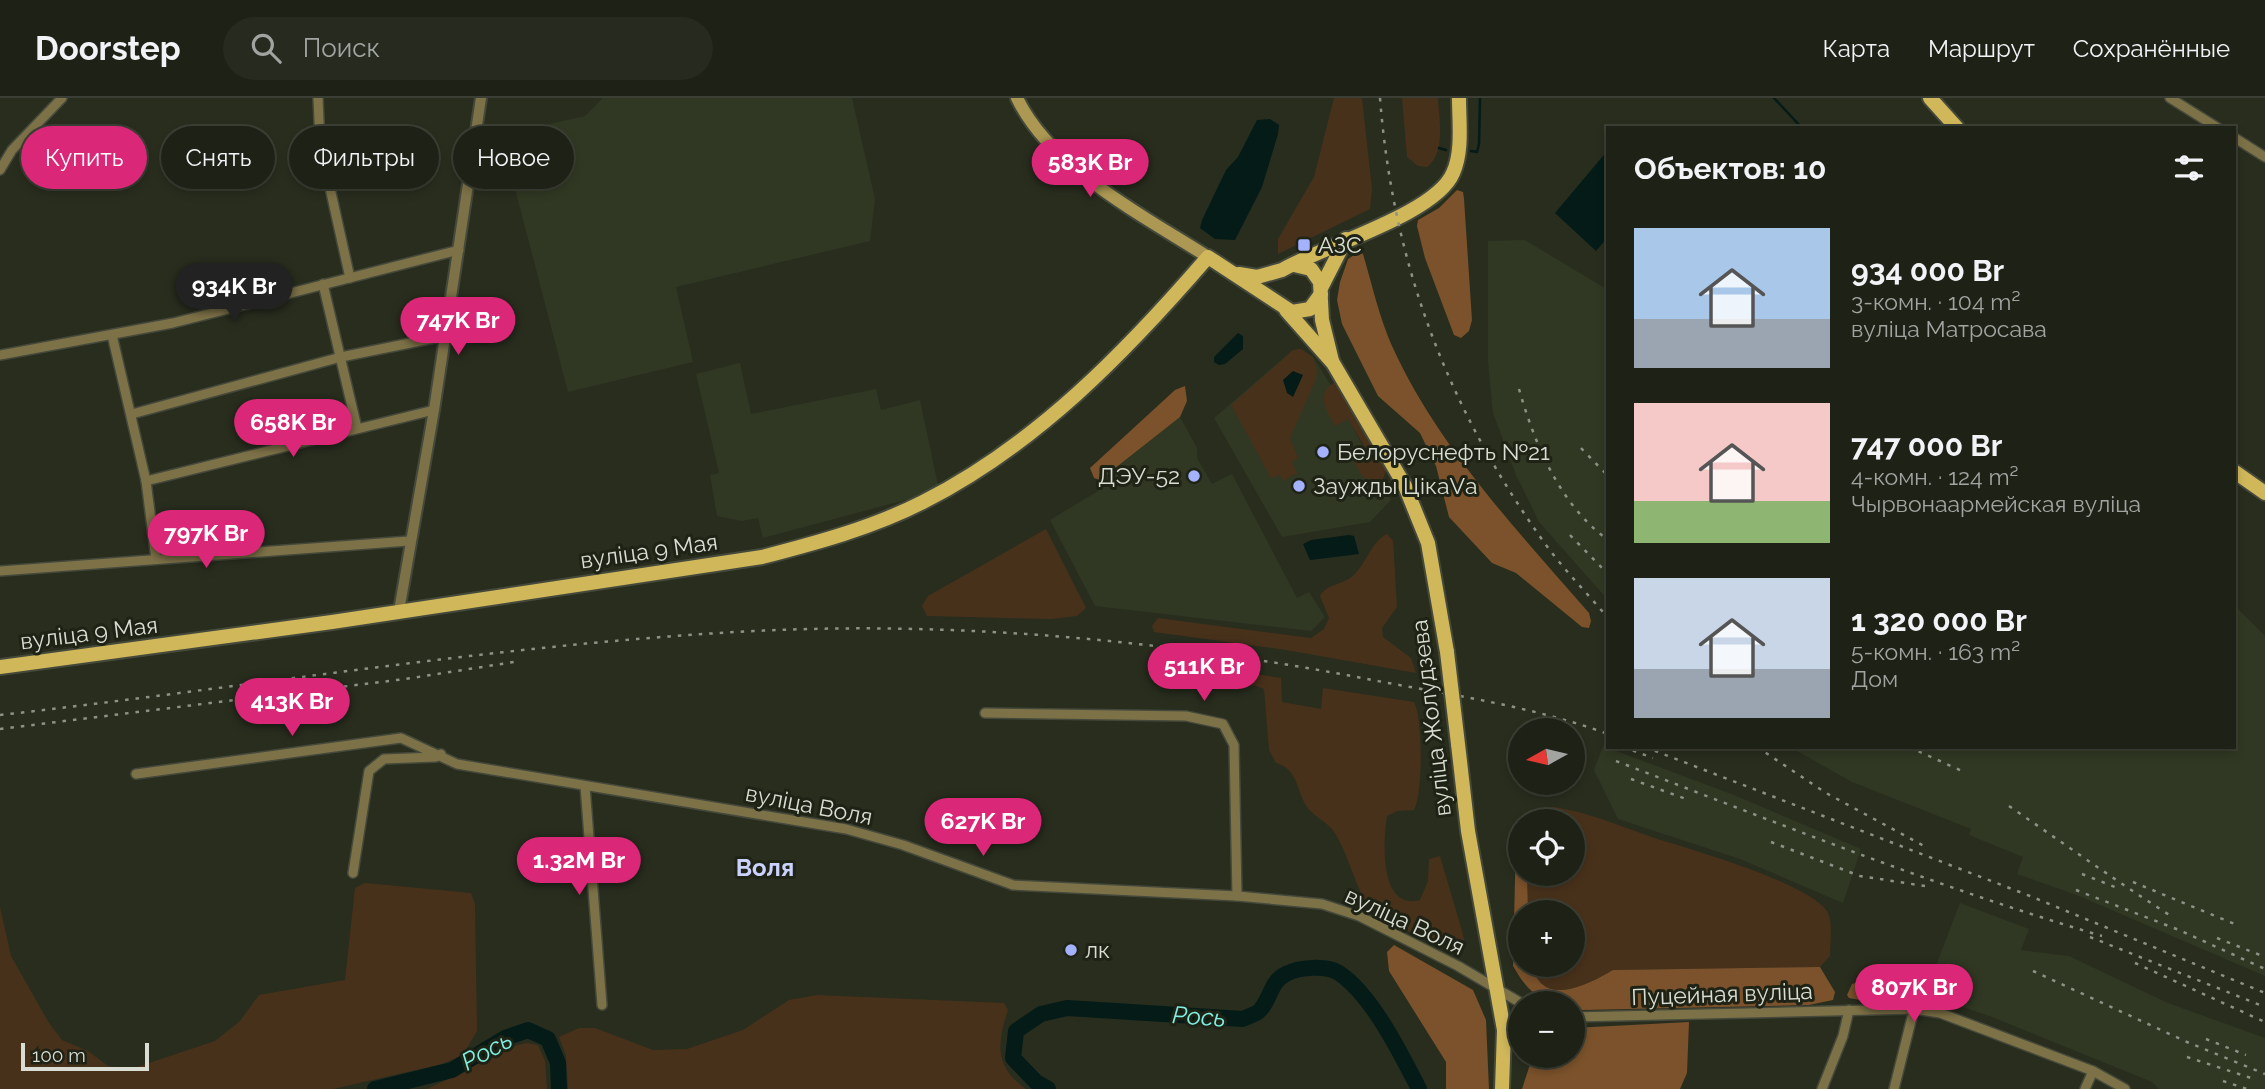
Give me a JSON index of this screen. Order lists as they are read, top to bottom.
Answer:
{
  "streets": {
    "main road": ["вуліца 9 Мая", "вуліца Жолудзева"],
    "street": ["вуліца Воля", "Пуцейная вуліца"]
  },
  "crossings": [
    ["вуліца Жолудзева", "вуліца Воля"]
  ],
  "districts": ["Воля"],
  "water": ["Рось"],
  "places": {
    "transit": ["АЗС"],
    "other": [
      "Белоруснефть №21",
      "ДЭУ-52",
      "Заужды ЦікаVа",
      "лк"
    ]
  },
  "scale_bar": "100 m",
  "north": "left",
  "page": {
    "header": "Doorstep",
    "search": "Поиск",
    "nav": ["Карта", "Маршрут", "Сохранённые"],
    "chip": [
      "Купить",
      "Снять",
      "Фильтры",
      "Новое"
    ],
    "heading": "Объектов: 10",
    "price": [
      "583K Br",
      "934K Br",
      "747K Br",
      "658K Br",
      "797K Br",
      "511K Br",
      "413K Br",
      "627K Br",
      "1.32M Br",
      "807K Br"
    ],
    "list": [
      {
        "name": "934 000 Br",
        "note": "3-комн. · 104 m² · вуліца Матросава"
      },
      {
        "name": "747 000 Br",
        "note": "4-комн. · 124 m² · Чырвонаармейская вуліца"
      },
      {
        "name": "1 320 000 Br",
        "note": "5-комн. · 163 m² · Дом"
      }
    ],
    "map_buttons": ["+", "−"],
    "scale": "100 m"
  }
}
